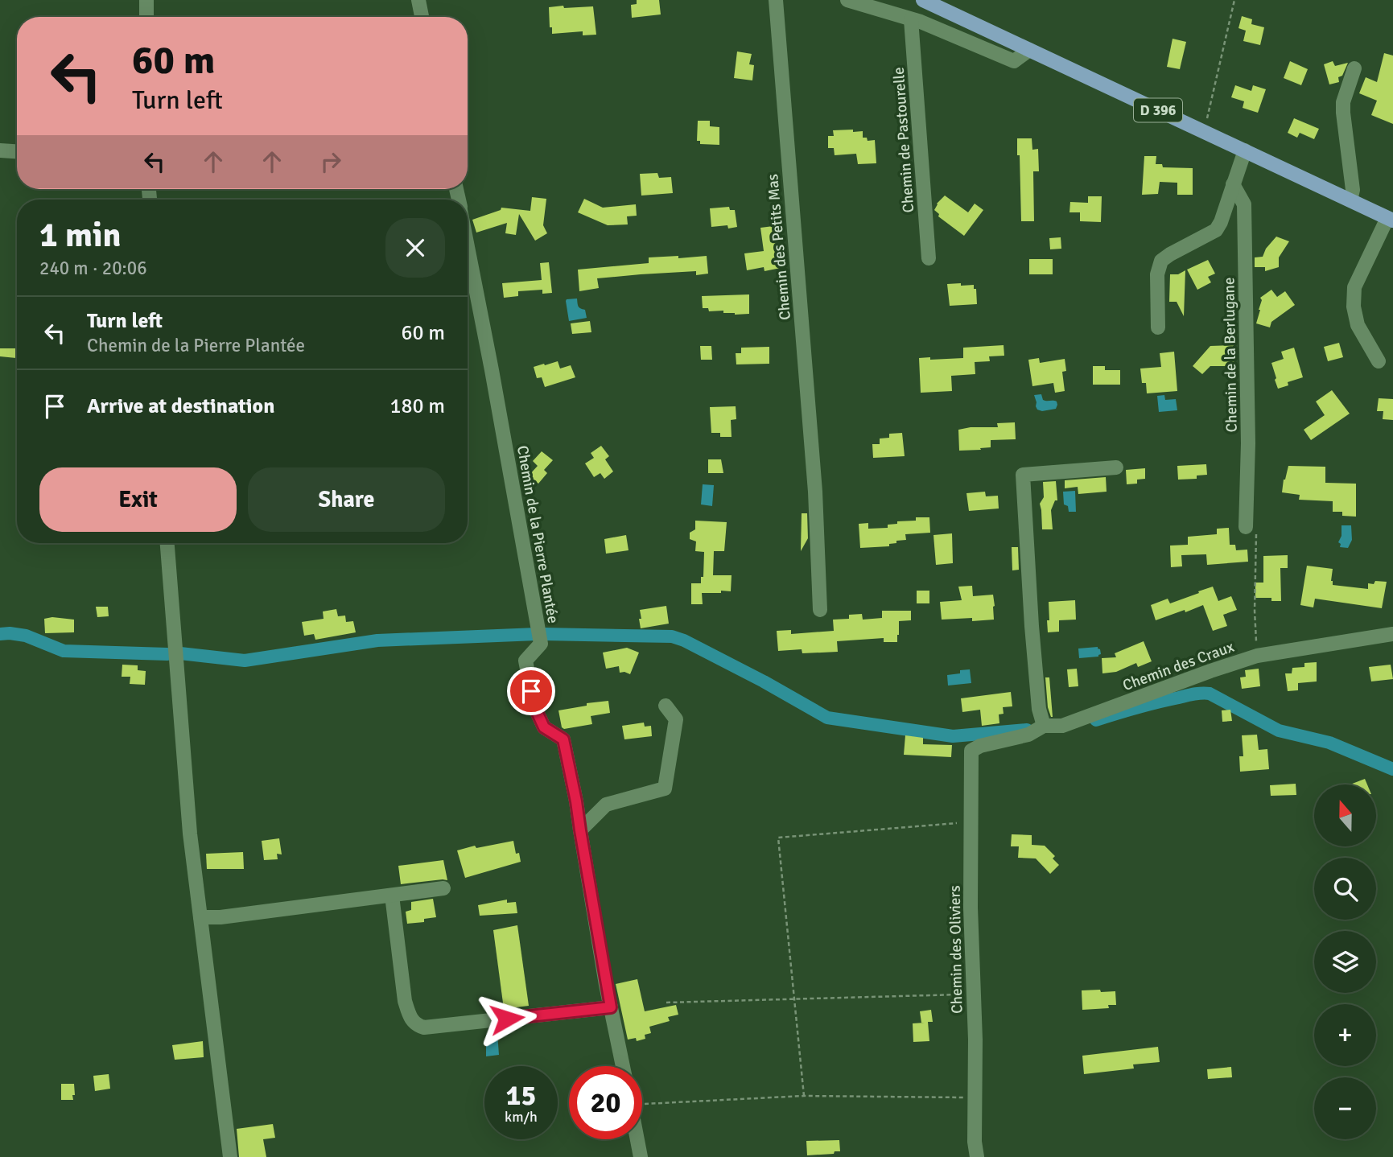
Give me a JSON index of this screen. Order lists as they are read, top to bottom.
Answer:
{
  "streets": {
    "main road": ["D 396"],
    "street": [
      "Chemin de Pastourelle",
      "Chemin des Petits Mas",
      "Chemin de la Berlugane",
      "Chemin de la Pierre Plantée",
      "Chemin des Craux",
      "Chemin des Oliviers"
    ]
  },
  "crossings": [
    ["Chemin des Craux", "Chemin des Oliviers"]
  ],
  "north": "top",
  "page": {
    "turn": ["60 m", "Turn left"],
    "heading": ["1 min", "240 m · 20:06"],
    "list": [
      {
        "name": "Turn left",
        "note": "Chemin de la Pierre Plantée",
        "value": "60 m"
      },
      {
        "name": "Arrive at destination",
        "value": "180 m"
      }
    ],
    "buttons": ["Exit", "Share"],
    "map_buttons": ["+", "−"],
    "speed": "15 km/h",
    "limit": "20"
  }
}
